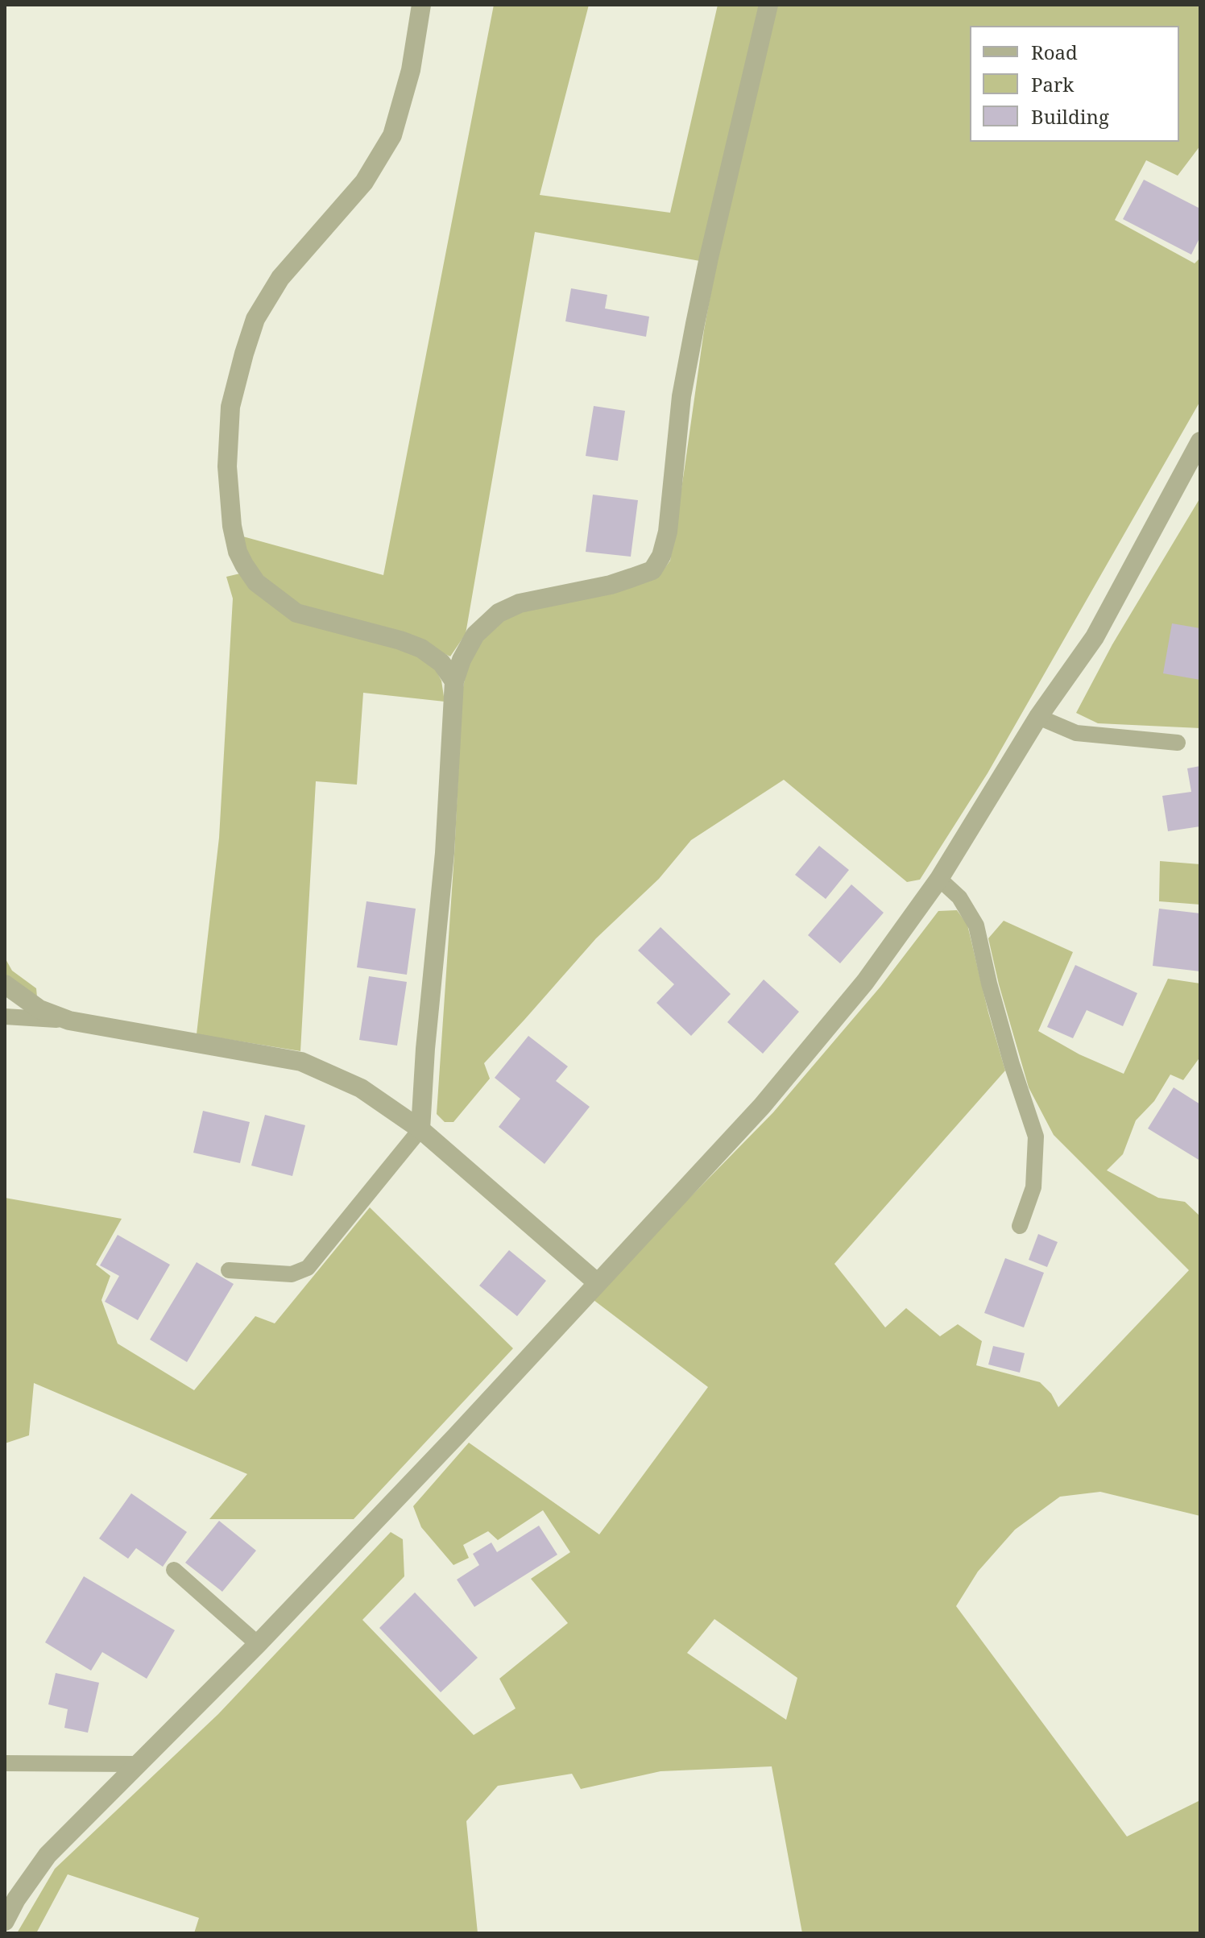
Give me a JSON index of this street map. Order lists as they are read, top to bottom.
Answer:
{
  "legend": ["Road", "Park", "Building"]
}
